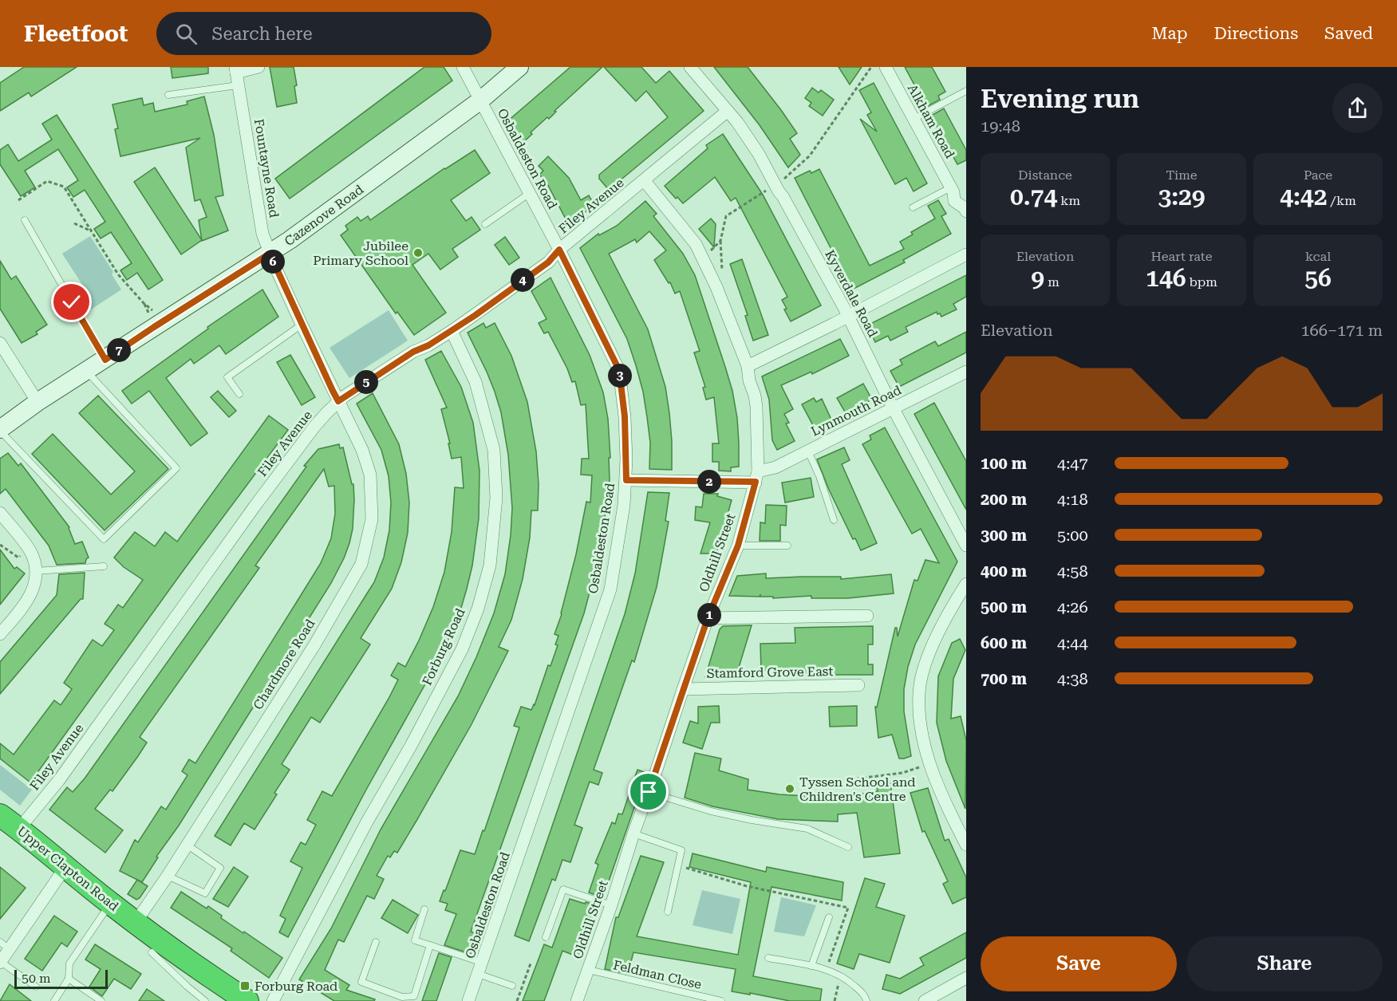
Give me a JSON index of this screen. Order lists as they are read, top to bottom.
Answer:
{
  "streets": {
    "highway": ["Upper Clapton Road"],
    "street": [
      "Alkham Road",
      "Osbaldeston Road",
      "Fountayne Road",
      "Filey Avenue",
      "Cazenove Road",
      "Kyverdale Road",
      "Lynmouth Road",
      "Oldhill Street",
      "Forburg Road",
      "Chardmore Road",
      "Stamford Grove East"
    ],
    "lane": ["Feldman Close"]
  },
  "crossings": [
    ["Osbaldeston Road", "Filey Avenue"],
    ["Osbaldeston Road", "Cazenove Road"],
    ["Osbaldeston Road", "Lynmouth Road"],
    ["Fountayne Road", "Filey Avenue"],
    ["Fountayne Road", "Cazenove Road"],
    ["Fountayne Road", "Chardmore Road"],
    ["Filey Avenue", "Kyverdale Road"],
    ["Filey Avenue", "Oldhill Street"],
    ["Filey Avenue", "Forburg Road"],
    ["Filey Avenue", "Chardmore Road"],
    ["Filey Avenue", "Upper Clapton Road"],
    ["Kyverdale Road", "Lynmouth Road"],
    ["Lynmouth Road", "Oldhill Street"],
    ["Oldhill Street", "Stamford Grove East"],
    ["Oldhill Street", "Feldman Close"],
    ["Chardmore Road", "Upper Clapton Road"]
  ],
  "places": {
    "other": ["Jubilee Primary School", "Tyssen School and Children's Centre"],
    "transit": ["Forburg Road"]
  },
  "scale_bar": "50 m",
  "page": {
    "header": "Fleetfoot",
    "search": "Search here",
    "nav": ["Map", "Directions", "Saved"],
    "heading": ["Evening run", "19:48"],
    "stats": [
      ["Distance", "0.74 km"],
      ["Time", "3:29"],
      ["Pace", "4:42 /km"],
      ["Elevation", "9 m"],
      ["Heart rate", "146 bpm"],
      ["kcal", "56"]
    ],
    "pins": [
      "6",
      "4",
      "7",
      "3",
      "5",
      "2",
      "1"
    ],
    "chart": ["Elevation", "166–171 m"],
    "list": [
      {
        "name": "100 m",
        "note": "4:47"
      },
      {
        "name": "200 m",
        "note": "4:18"
      },
      {
        "name": "300 m",
        "note": "5:00"
      },
      {
        "name": "400 m",
        "note": "4:58"
      },
      {
        "name": "500 m",
        "note": "4:26"
      },
      {
        "name": "600 m",
        "note": "4:44"
      },
      {
        "name": "700 m",
        "note": "4:38"
      }
    ],
    "buttons": ["Save", "Share"],
    "scale": "50 m"
  }
}
